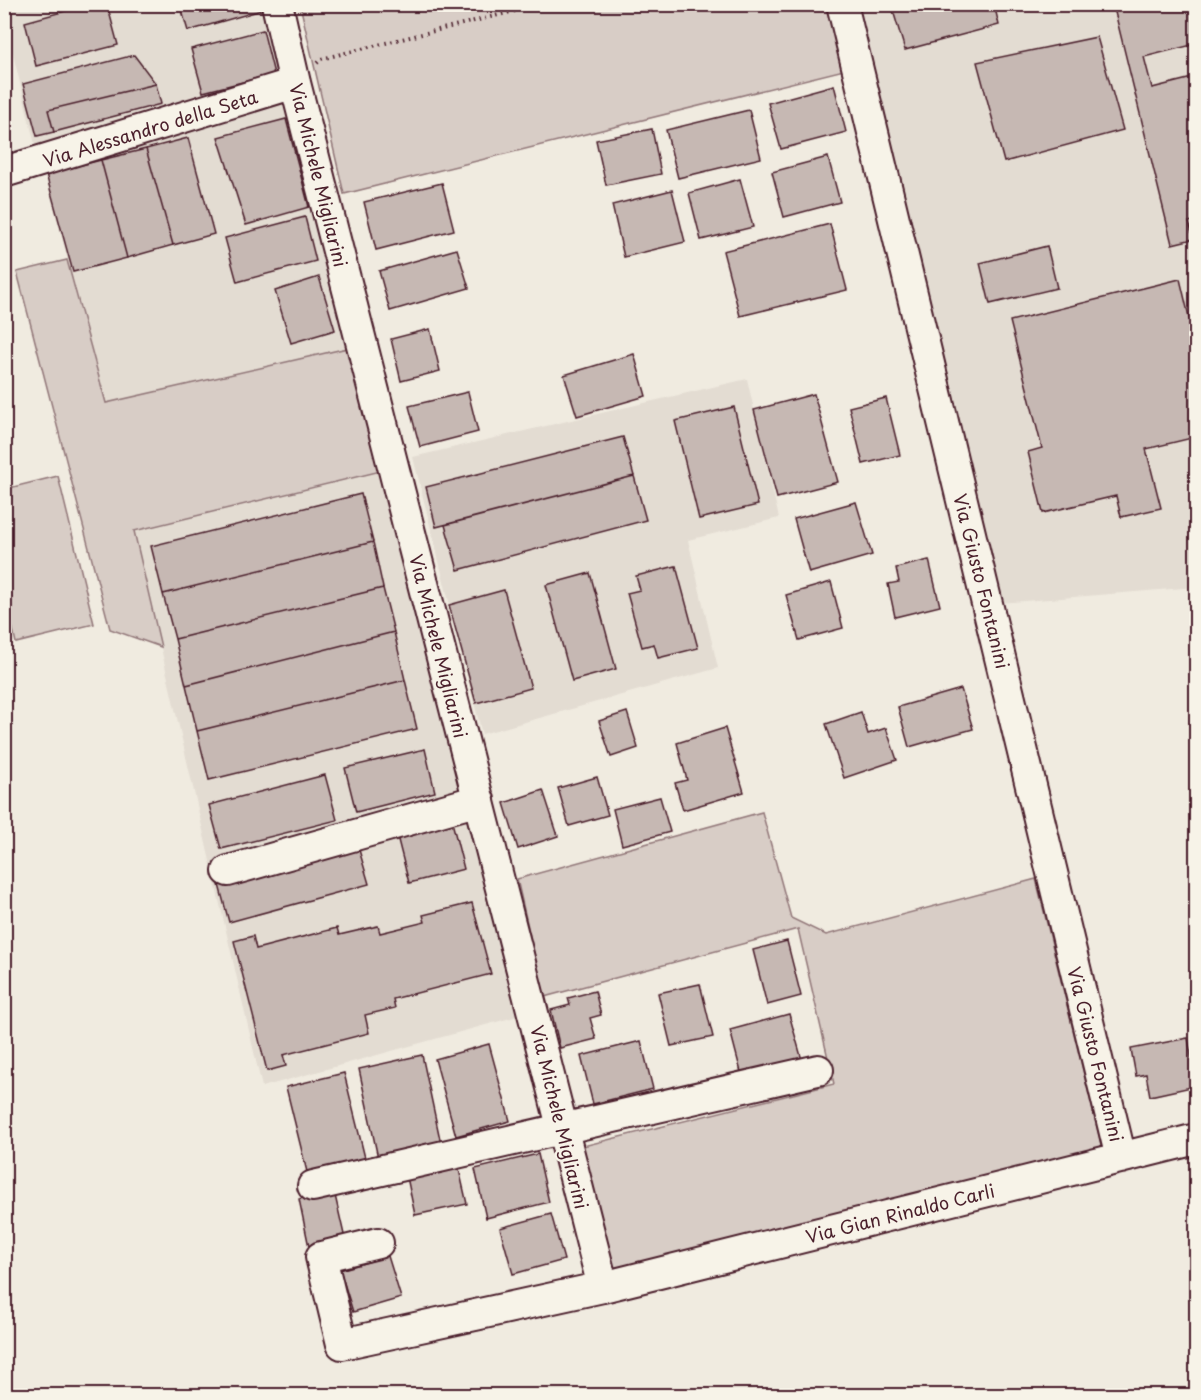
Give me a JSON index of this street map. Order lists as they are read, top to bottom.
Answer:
{
  "streets": {
    "street": [
      "Via Alessandro della Seta",
      "Via Michele Migliarini",
      "Via Giusto Fontanini",
      "Via Gian Rinaldo Carli"
    ]
  },
  "crossings": [
    ["Via Alessandro della Seta", "Via Michele Migliarini"],
    ["Via Michele Migliarini", "Via Gian Rinaldo Carli"],
    ["Via Giusto Fontanini", "Via Gian Rinaldo Carli"]
  ]
}
